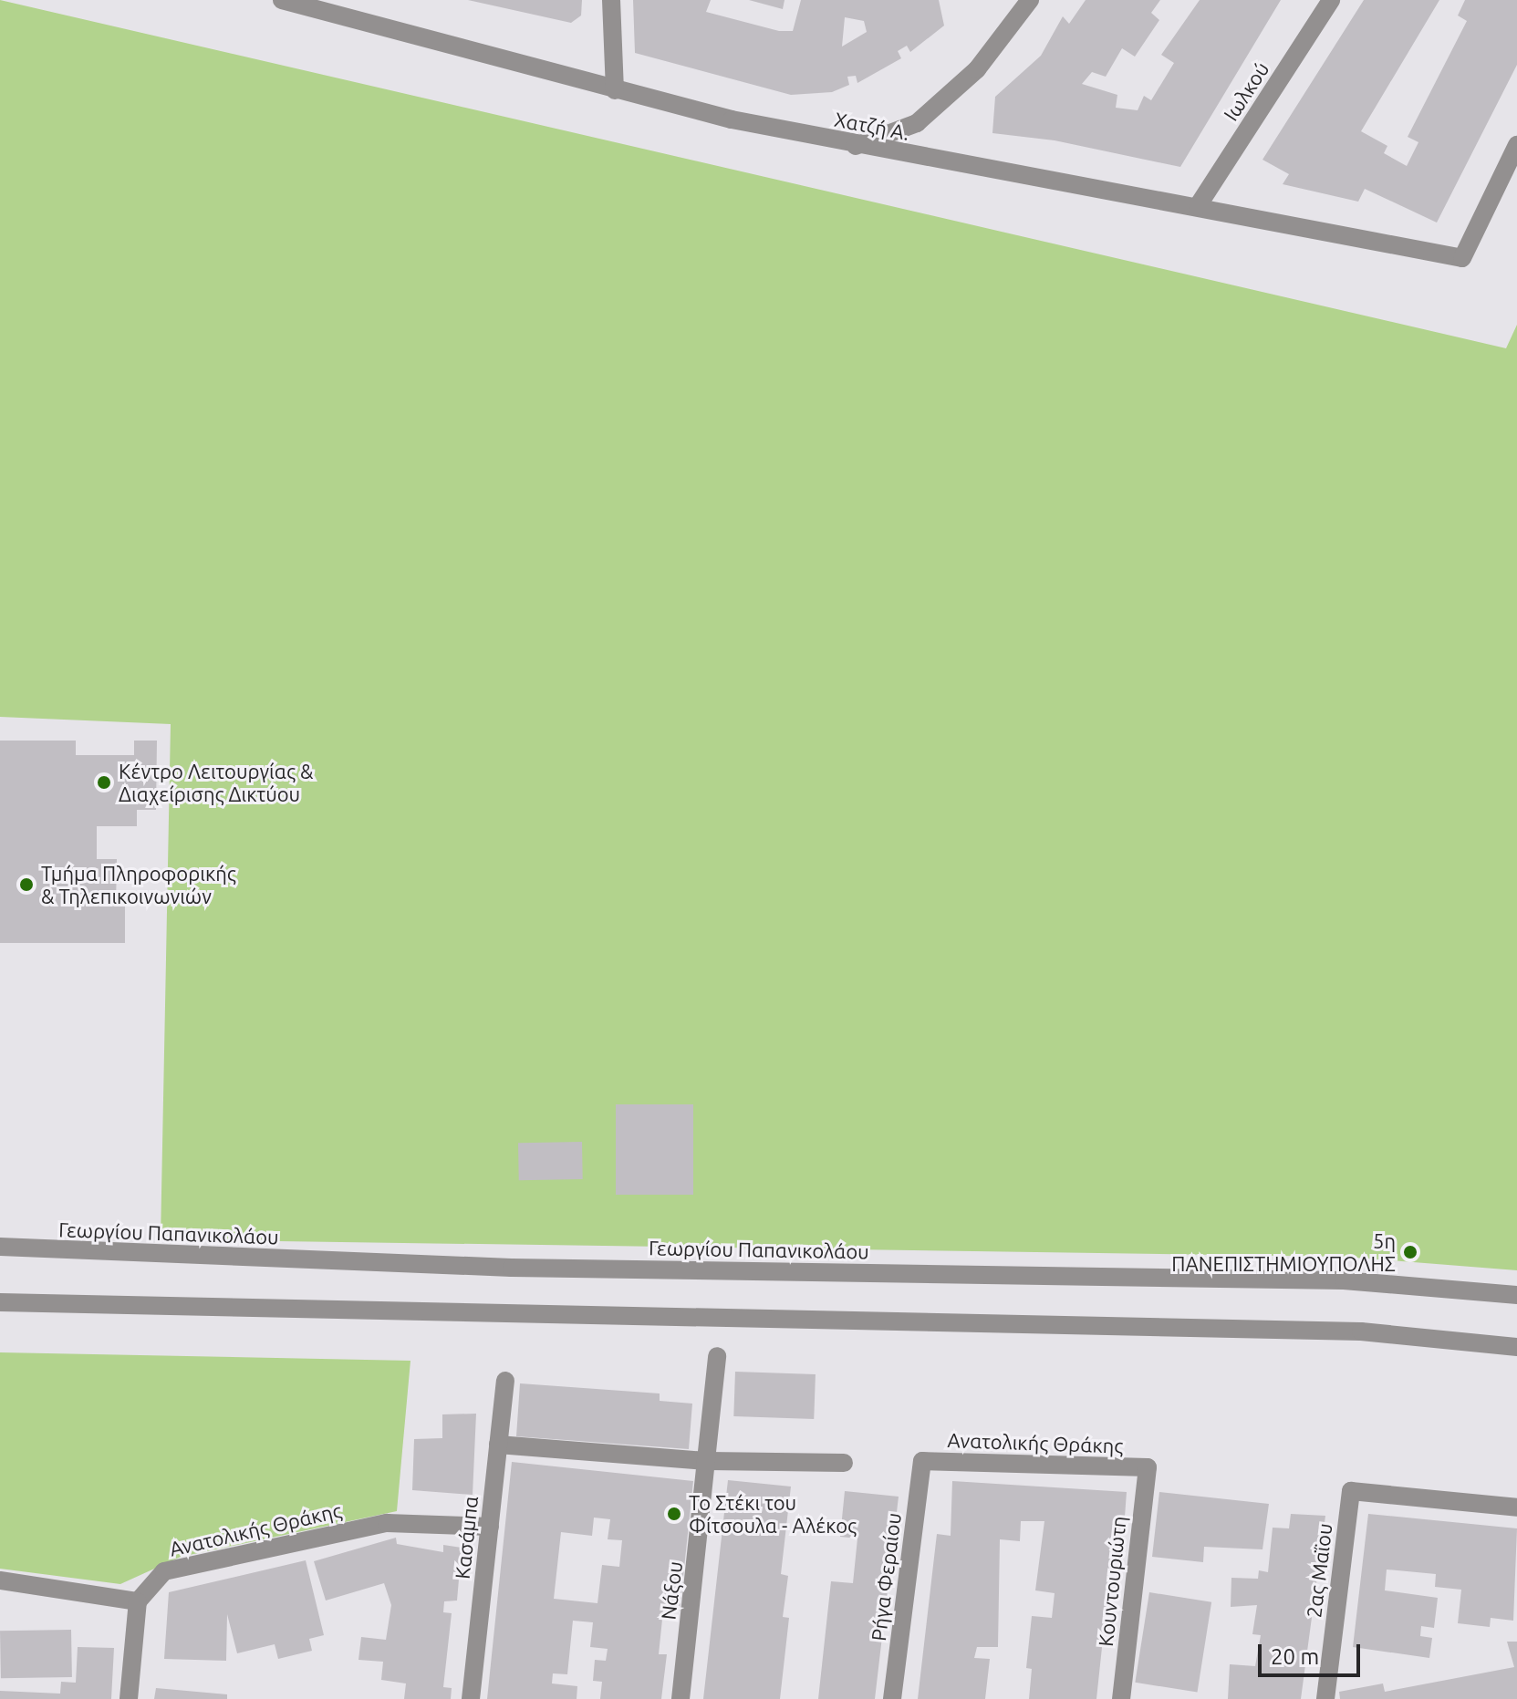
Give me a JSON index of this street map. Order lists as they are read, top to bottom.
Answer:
{
  "streets": {
    "street": [
      "Ιωλκού",
      "Χατζή Α.",
      "Γεωργίου Παπανικολάου",
      "Ανατολικής Θράκης",
      "Κασάμπα",
      "2ας Μαΐου",
      "Ρήγα Φεραίου",
      "Κουντουριώτη",
      "Νάξου"
    ]
  },
  "crossings": [
    ["Ιωλκού", "Χατζή Α."],
    ["Ανατολικής Θράκης", "Κασάμπα"],
    ["Ανατολικής Θράκης", "Ρήγα Φεραίου"],
    ["Ανατολικής Θράκης", "Κουντουριώτη"]
  ],
  "places": [
    "Κέντρο Λειτουργίας & Διαχείρισης Δικτύου",
    "Τμήμα Πληροφορικής & Τηλεπικοινωνιών",
    "5η ΠΑΝΕΠΙΣΤΗΜΙΟΥΠΟΛΗΣ",
    "Το Στέκι του Φίτσουλα - Αλέκος"
  ],
  "scale_bar": "20 m"
}
